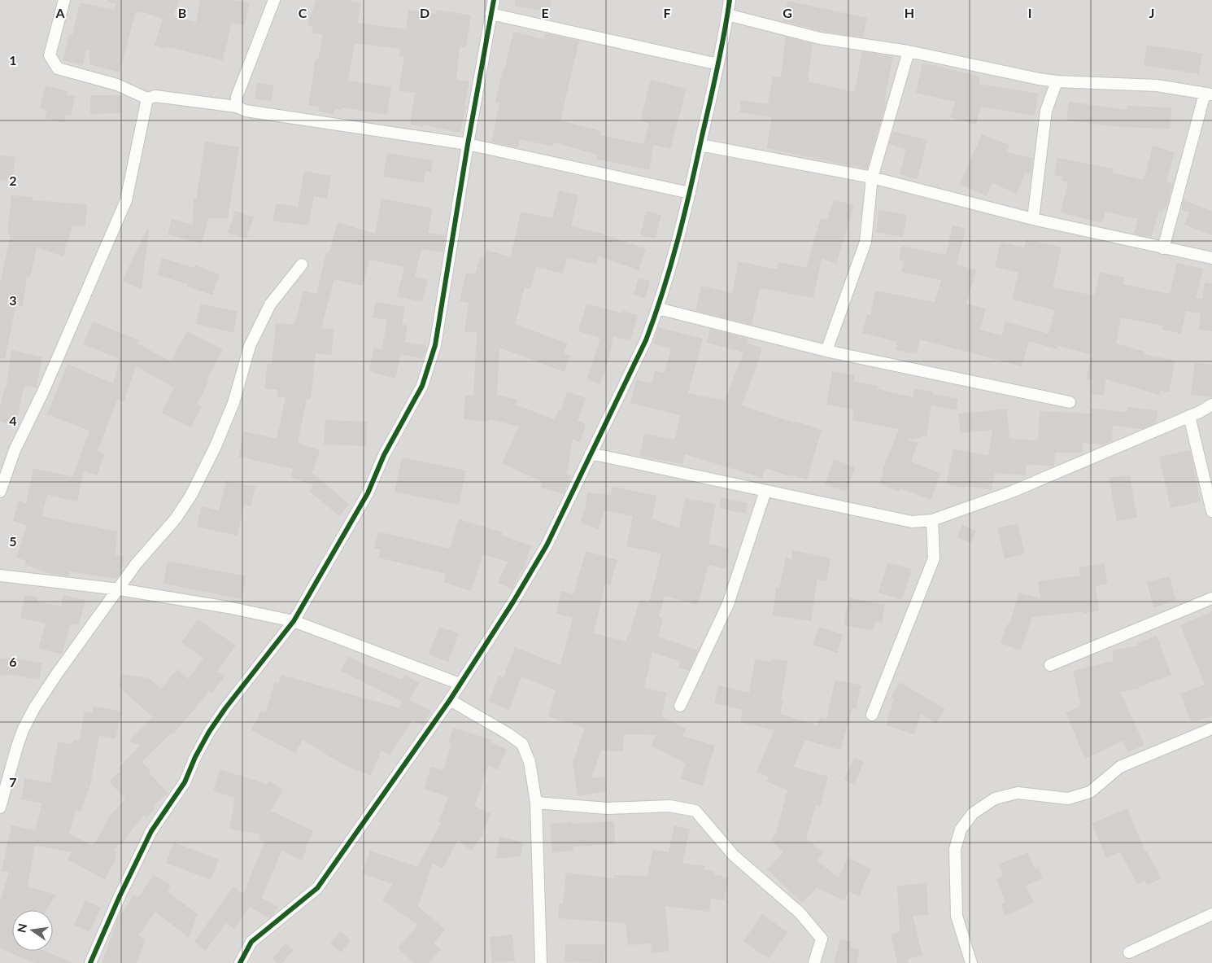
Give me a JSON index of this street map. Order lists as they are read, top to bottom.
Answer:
{
  "north": "left",
  "grid": {
    "columns": [
      "A",
      "B",
      "C",
      "D",
      "E",
      "F",
      "G",
      "H",
      "I",
      "J"
    ],
    "rows": [
      "1",
      "2",
      "3",
      "4",
      "5",
      "6",
      "7"
    ]
  }
}
